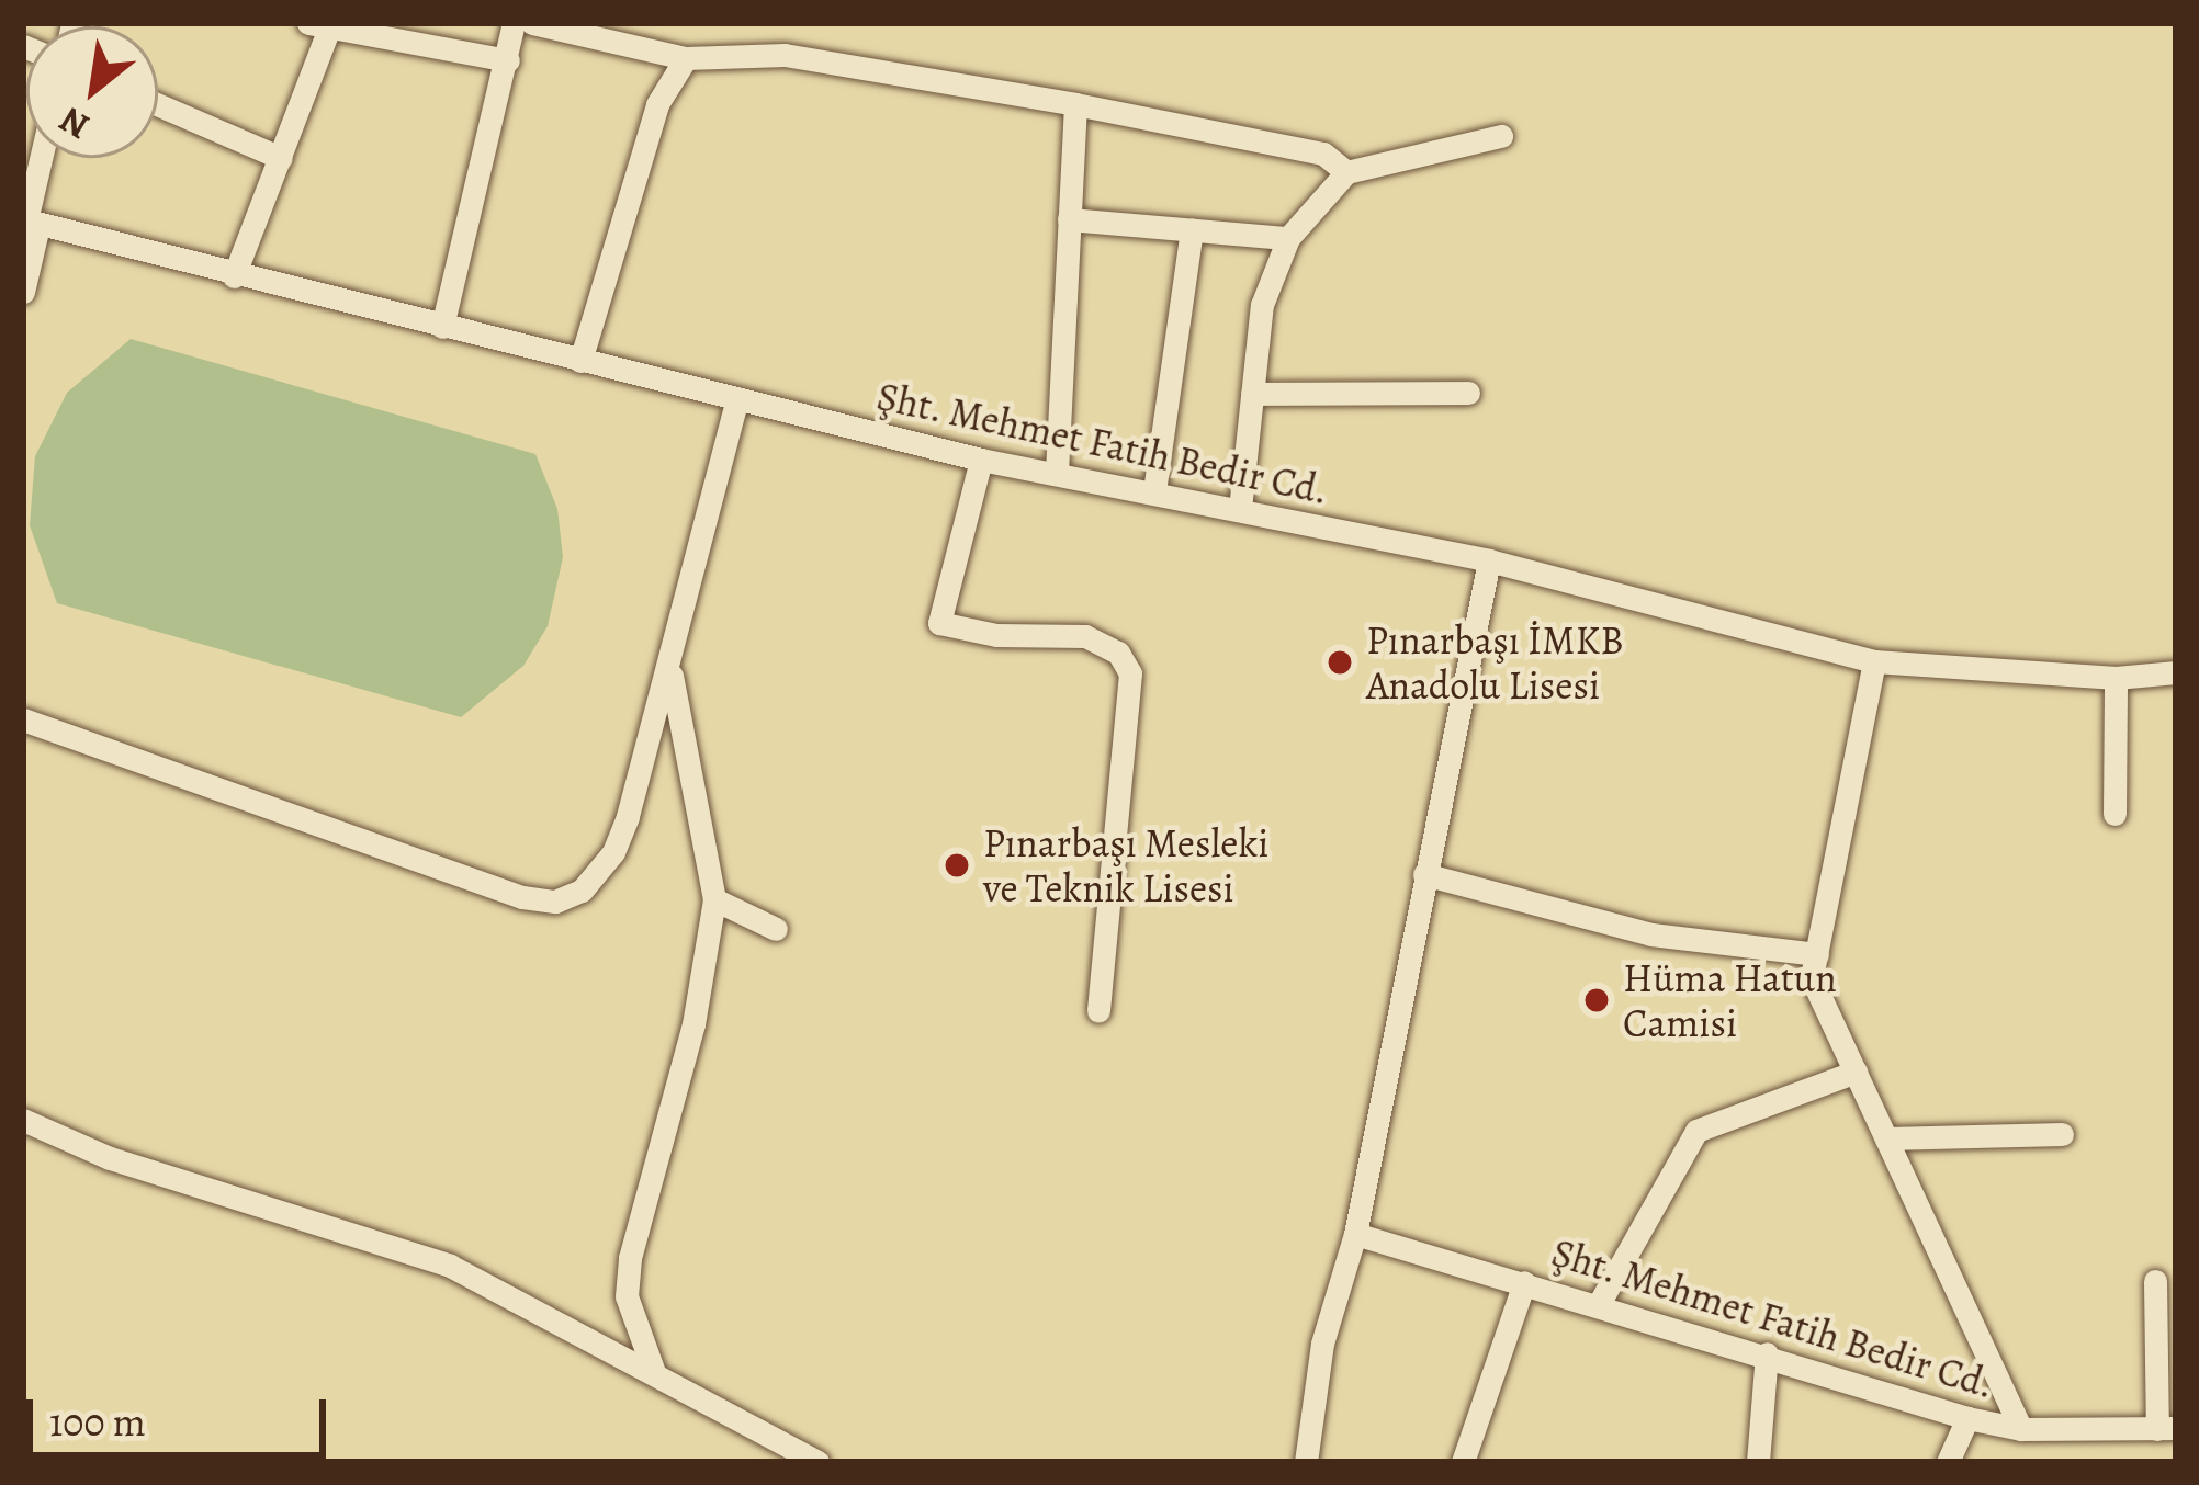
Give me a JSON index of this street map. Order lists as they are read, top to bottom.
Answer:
{
  "streets": {
    "street": ["Şht. Mehmet Fatih Bedir Cd."]
  },
  "places": ["Pınarbaşı İMKB Anadolu Lisesi", "Pınarbaşı Mesleki ve Teknik Lisesi", "Hüma Hatun Camisi"],
  "scale_bar": "100 m",
  "north": "bottom left"
}
